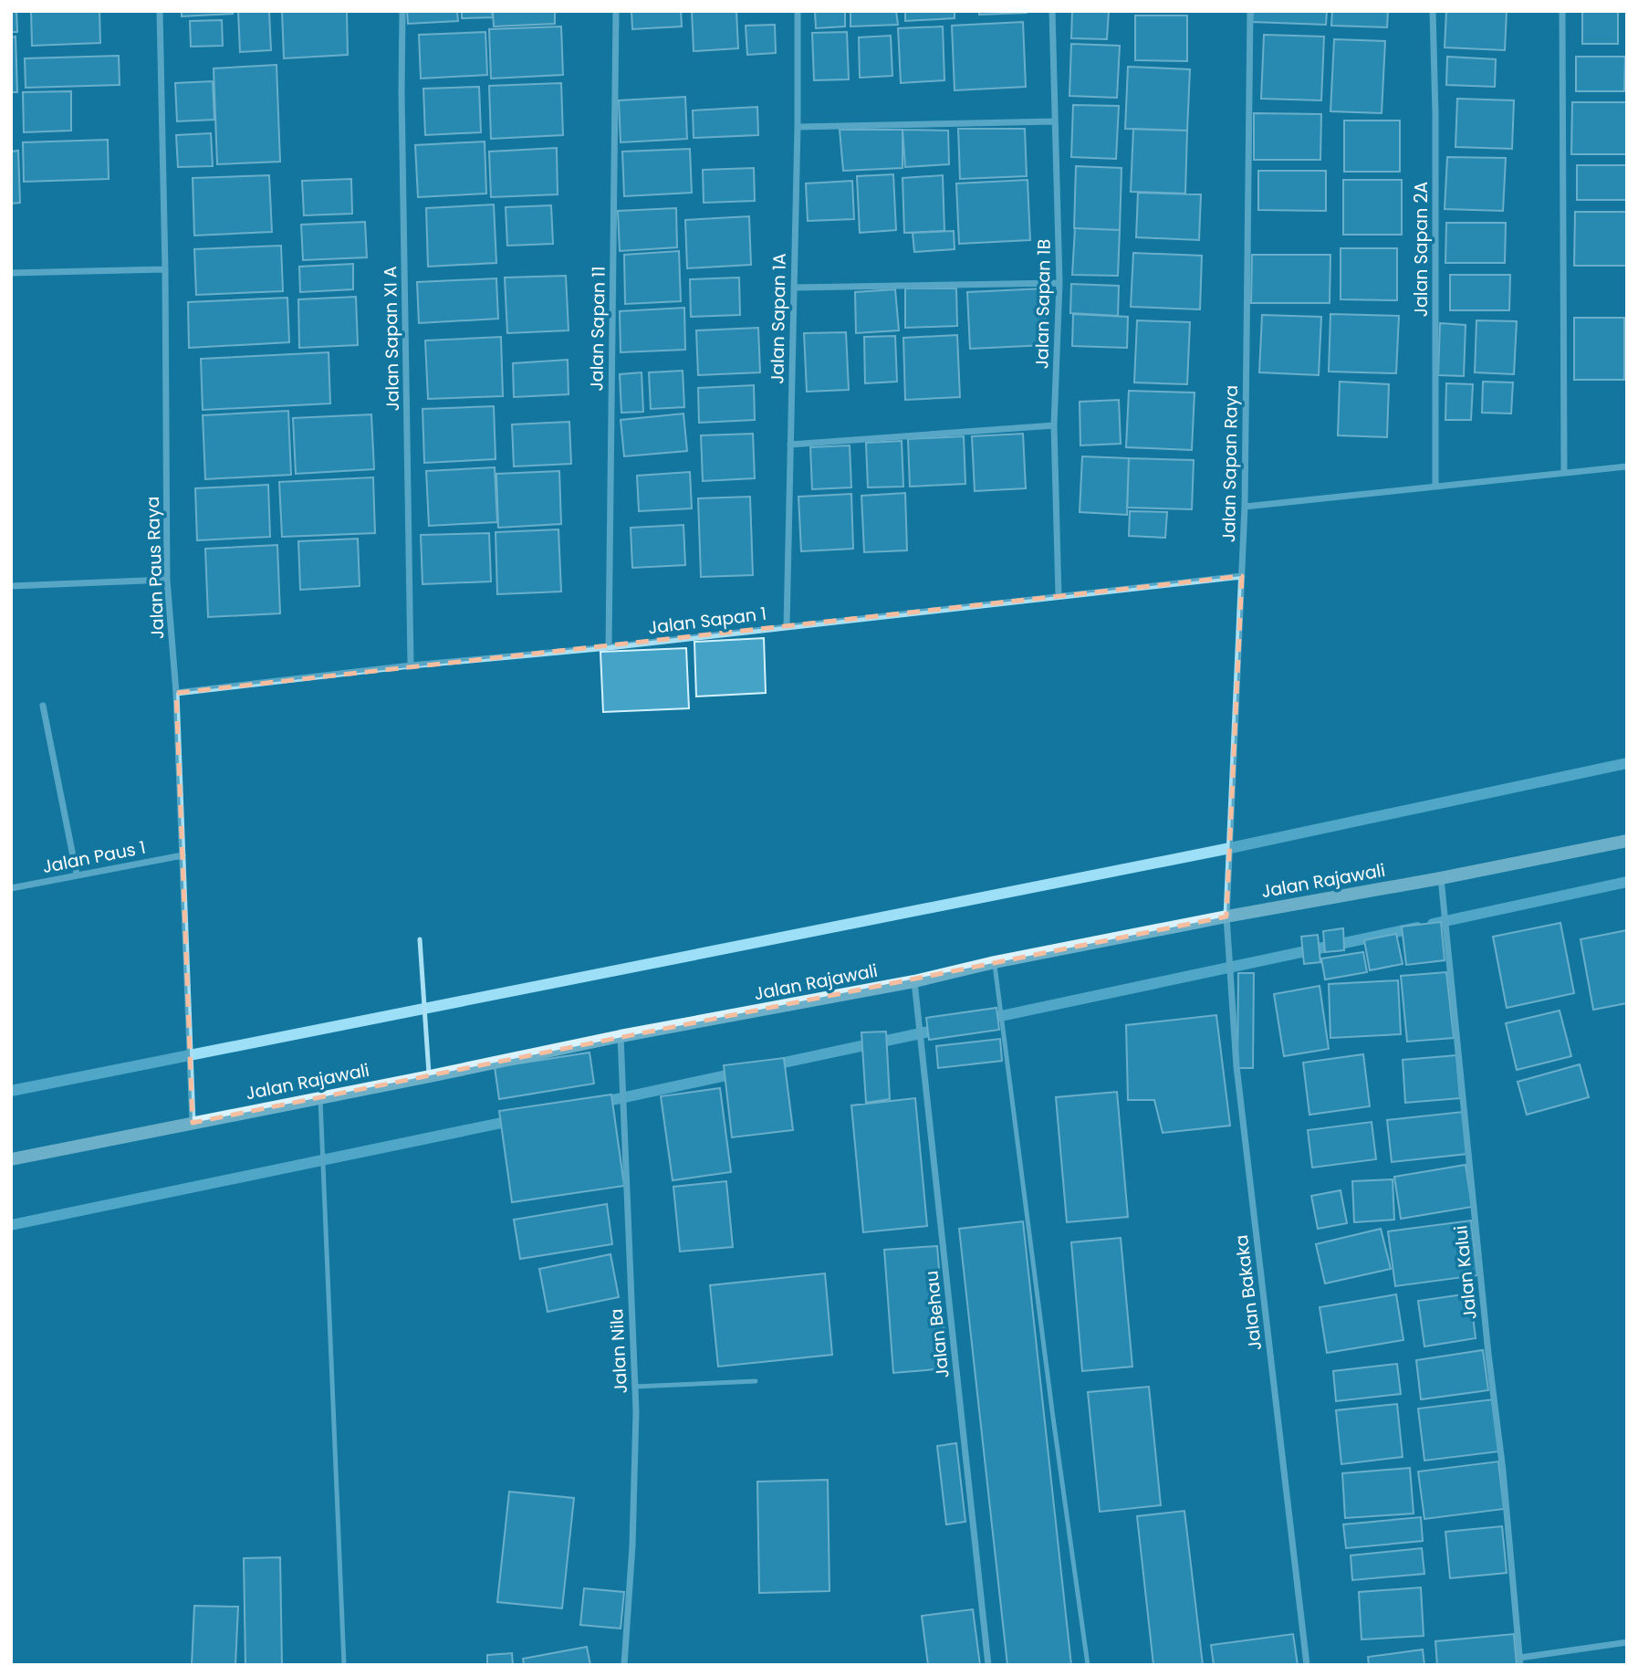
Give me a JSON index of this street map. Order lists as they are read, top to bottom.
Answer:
{
  "streets": {
    "main road": ["Jalan Rajawali"],
    "street": [
      "Jalan Sapan 2A",
      "Jalan Sapan 1B",
      "Jalan Sapan 1A",
      "Jalan Sapan 11",
      "Jalan Sapan XI A",
      "Jalan Sapan Raya",
      "Jalan Paus Raya",
      "Jalan Sapan 1",
      "Jalan Paus 1",
      "Jalan Kalui",
      "Jalan Bakaka",
      "Jalan Behau",
      "Jalan Nila"
    ]
  },
  "crossings": [
    ["Jalan Sapan 1B", "Jalan Sapan 1"],
    ["Jalan Sapan 1A", "Jalan Sapan 1"],
    ["Jalan Sapan 11", "Jalan Sapan 1"],
    ["Jalan Sapan XI A", "Jalan Sapan 1"],
    ["Jalan Sapan Raya", "Jalan Sapan 1"],
    ["Jalan Sapan Raya", "Jalan Rajawali"],
    ["Jalan Sapan Raya", "Jalan Bakaka"],
    ["Jalan Paus Raya", "Jalan Sapan 1"],
    ["Jalan Paus Raya", "Jalan Paus 1"],
    ["Jalan Paus Raya", "Jalan Rajawali"],
    ["Jalan Rajawali", "Jalan Kalui"],
    ["Jalan Rajawali", "Jalan Bakaka"],
    ["Jalan Rajawali", "Jalan Behau"],
    ["Jalan Rajawali", "Jalan Nila"]
  ]
}
